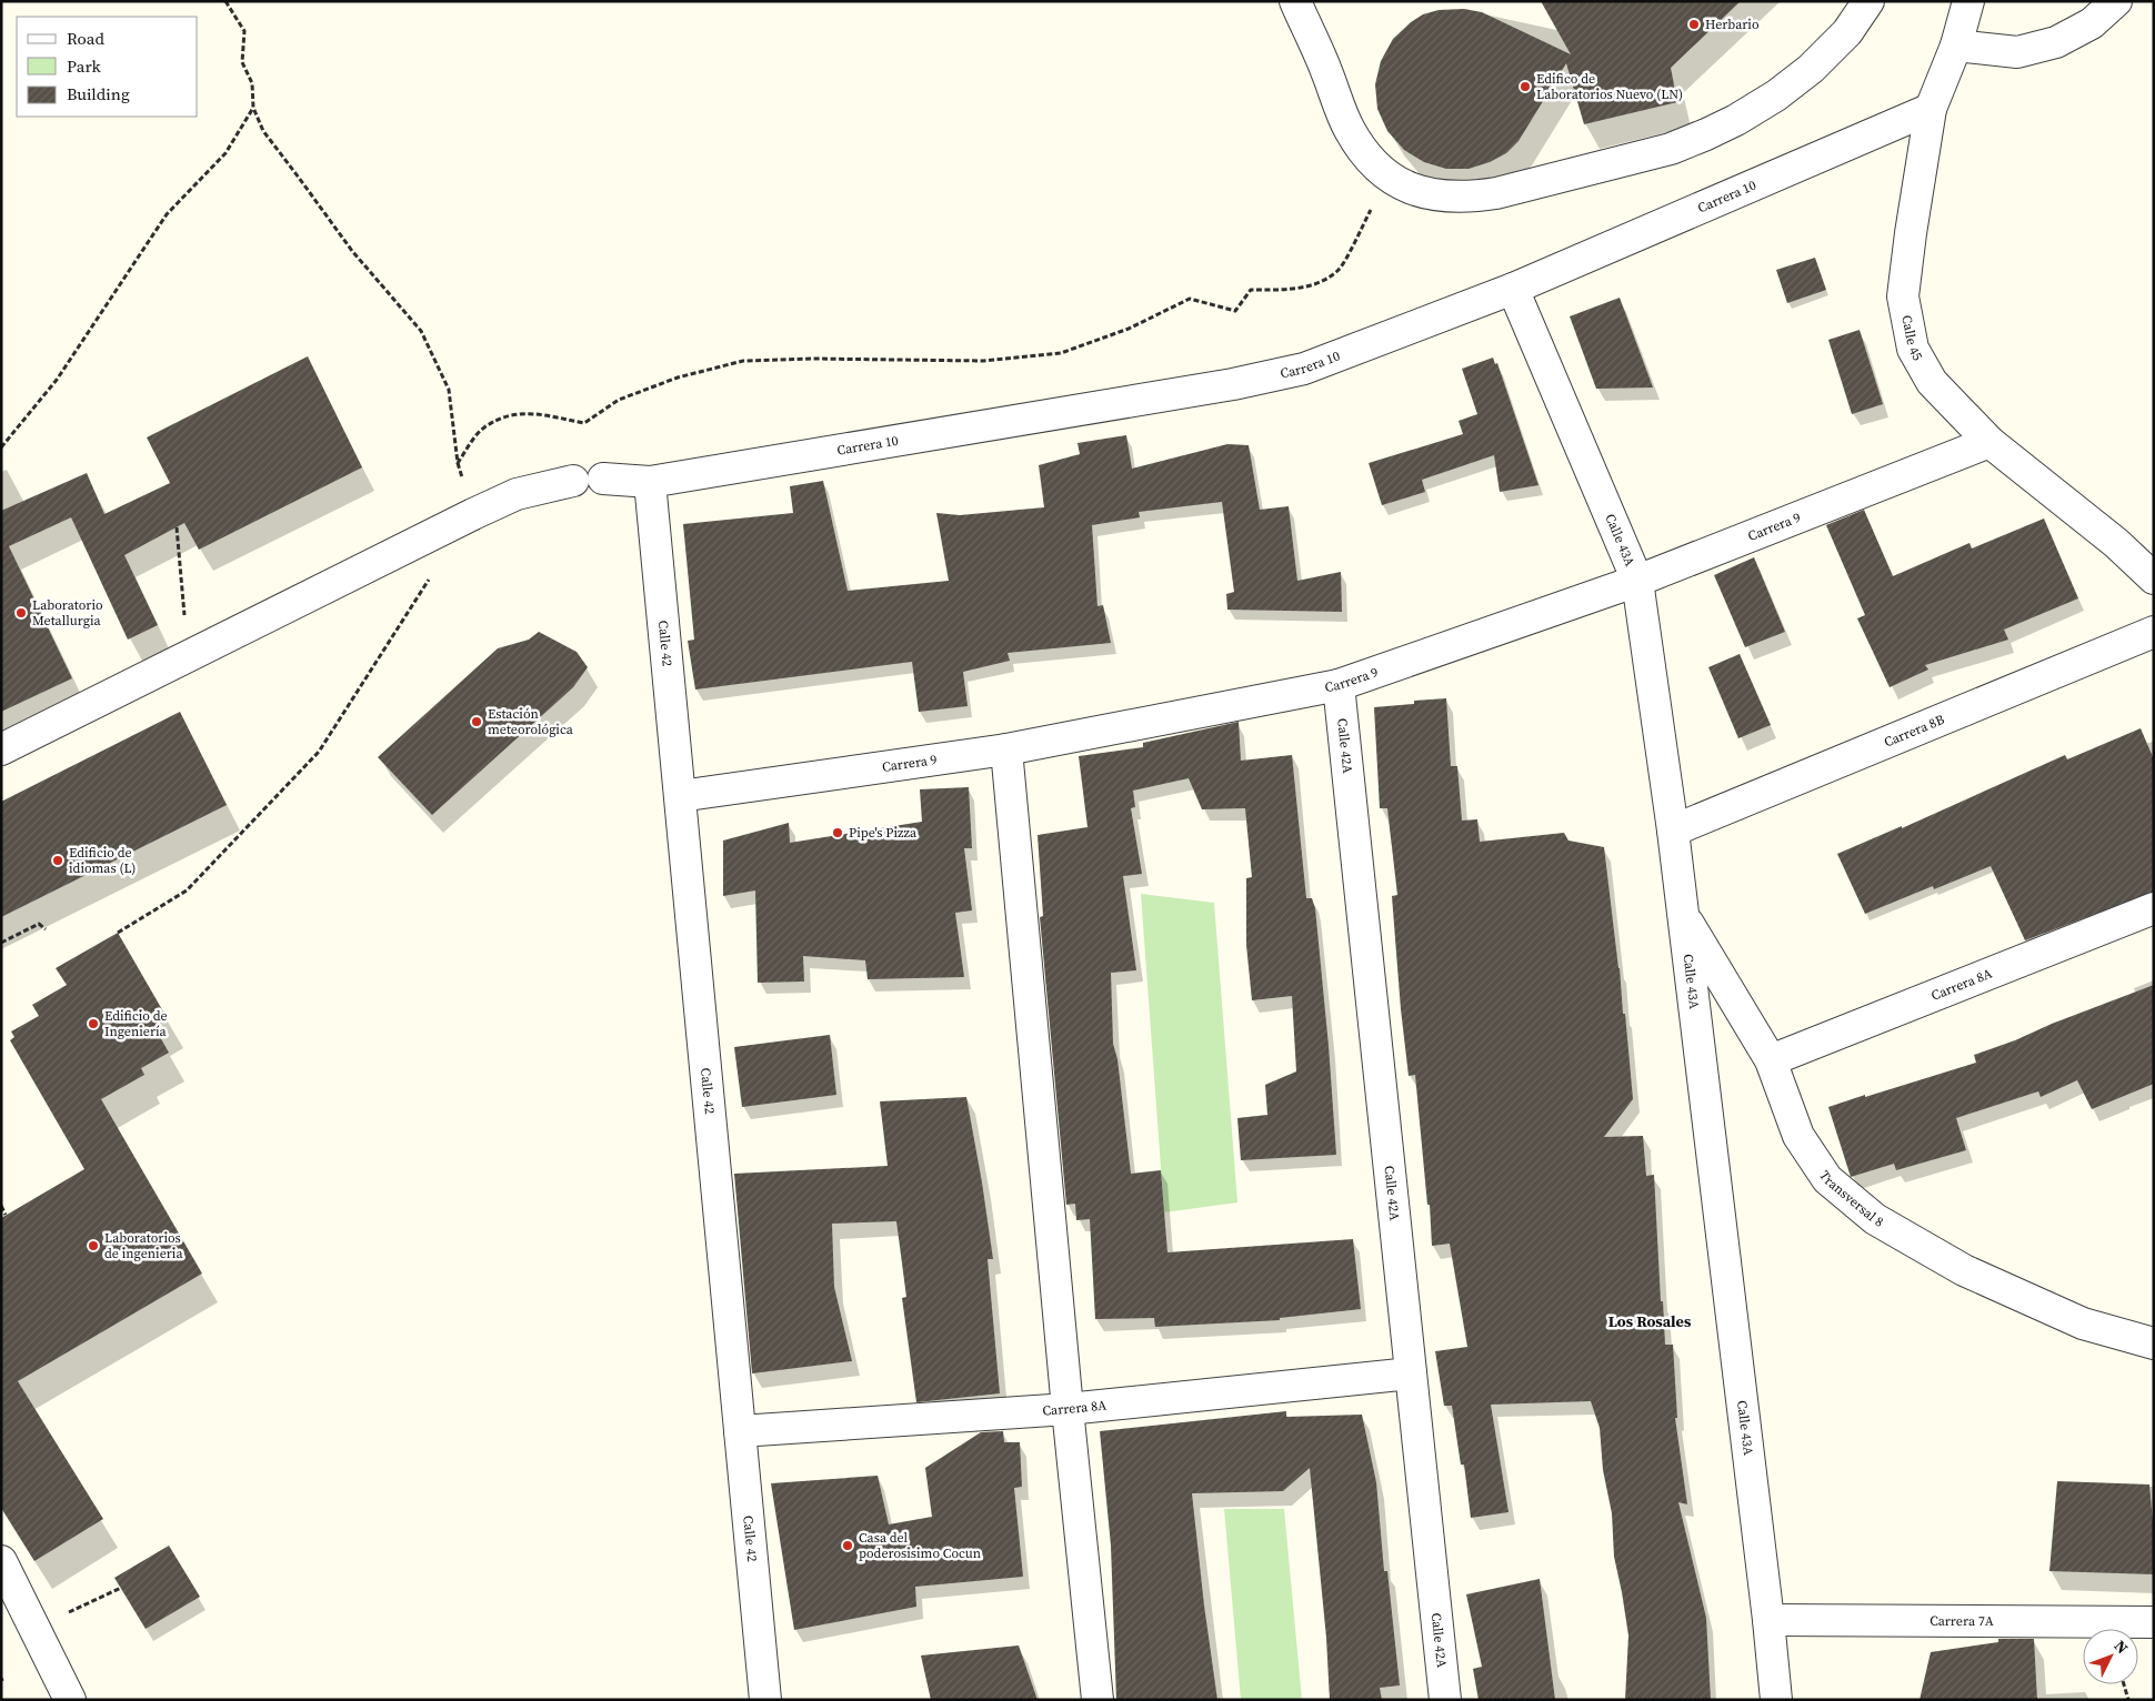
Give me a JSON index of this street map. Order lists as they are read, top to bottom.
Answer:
{
  "streets": {
    "street": [
      "Carrera 10",
      "Calle 45",
      "Carrera 9",
      "Calle 43A",
      "Calle 42",
      "Carrera 8B",
      "Calle 42A",
      "Carrera 8A",
      "Transversal 8",
      "Carrera 7A"
    ]
  },
  "crossings": [
    ["Carrera 10", "Calle 45"],
    ["Carrera 10", "Calle 43A"],
    ["Carrera 10", "Calle 42"],
    ["Calle 45", "Carrera 9"],
    ["Carrera 9", "Calle 43A"],
    ["Carrera 9", "Calle 42"],
    ["Carrera 9", "Calle 42A"],
    ["Calle 43A", "Carrera 8B"],
    ["Calle 43A", "Transversal 8"],
    ["Calle 43A", "Carrera 7A"],
    ["Calle 42", "Carrera 8A"],
    ["Calle 42A", "Carrera 8A"],
    ["Carrera 8A", "Transversal 8"]
  ],
  "districts": ["Los Rosales"],
  "places": [
    "Herbario",
    "Edifico de Laboratorios Nuevo (LN)",
    "Laboratorio Metallurgia",
    "Estación meteorológica",
    "Pipe's Pizza",
    "Edificio de idiomas (L)",
    "Edificio de Ingeniería",
    "Laboratorios de ingenieria",
    "Casa del poderosisimo Cocun"
  ],
  "legend": ["Road", "Park", "Building"],
  "north": "top right"
}
